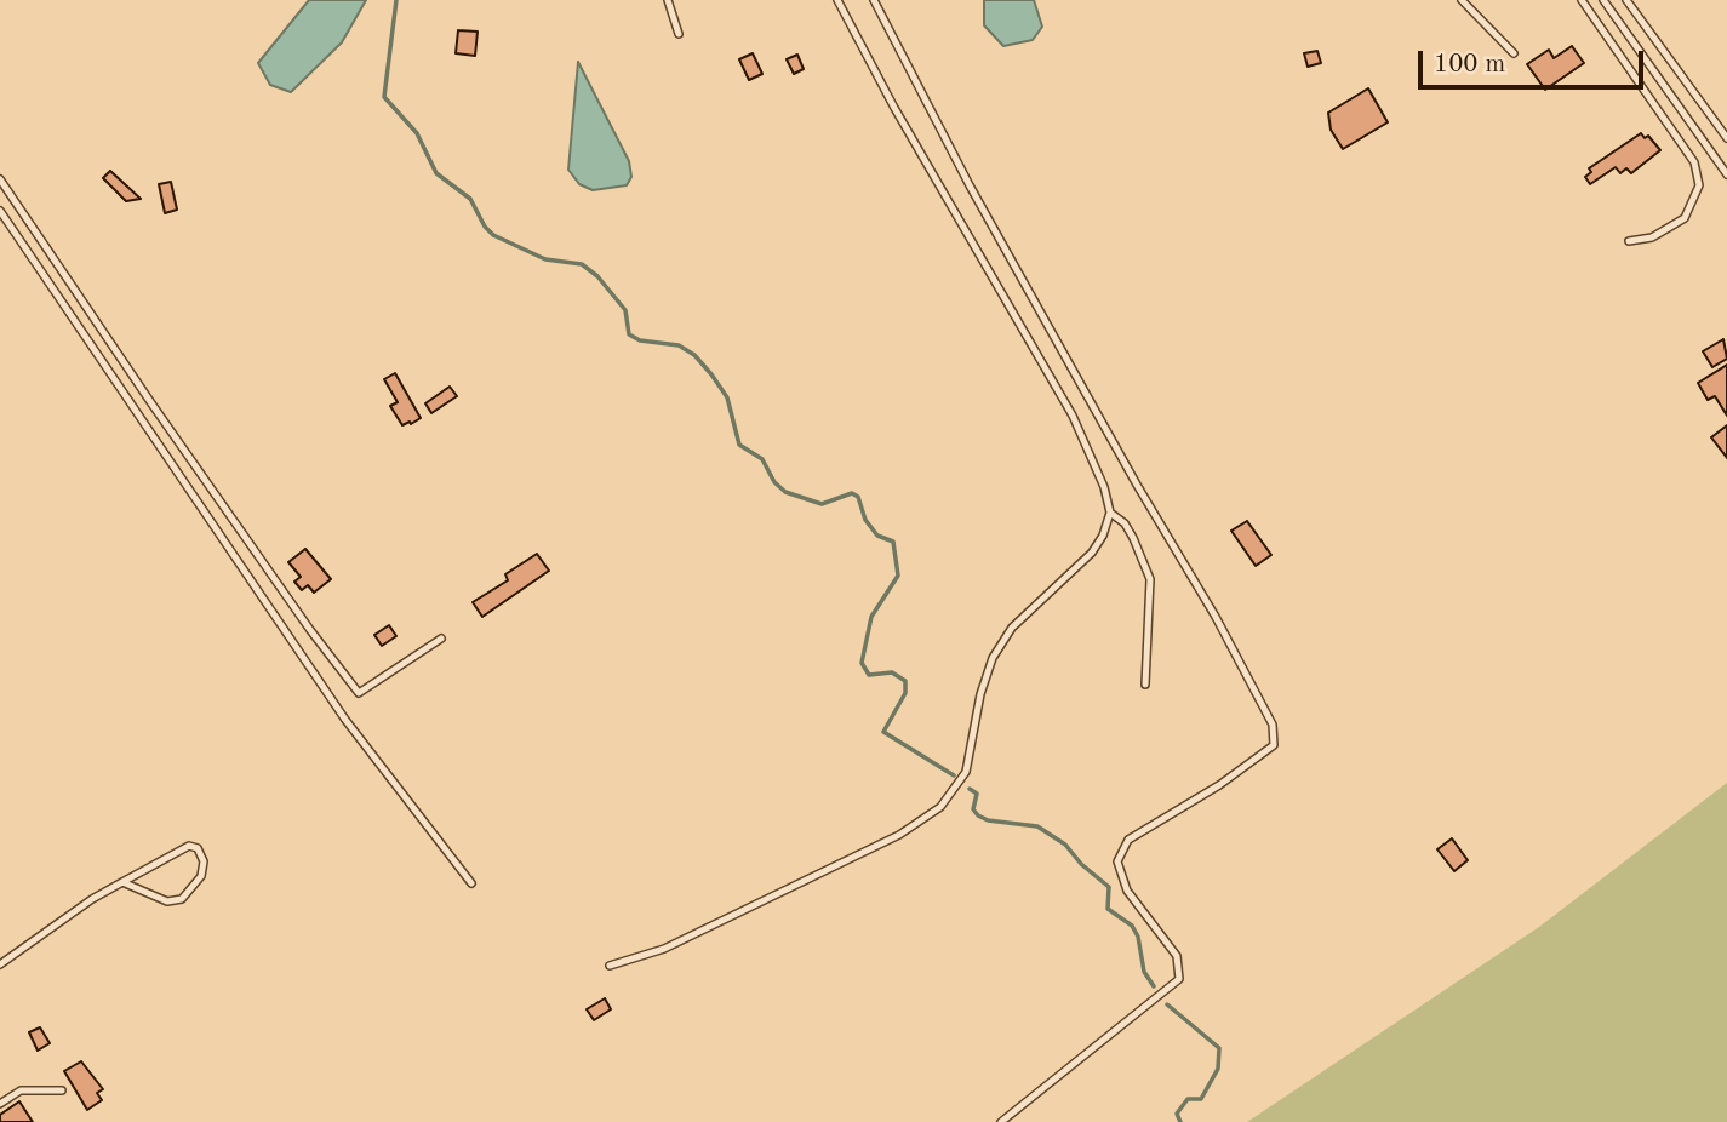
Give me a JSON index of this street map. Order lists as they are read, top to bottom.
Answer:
{
  "scale_bar": "100 m"
}
